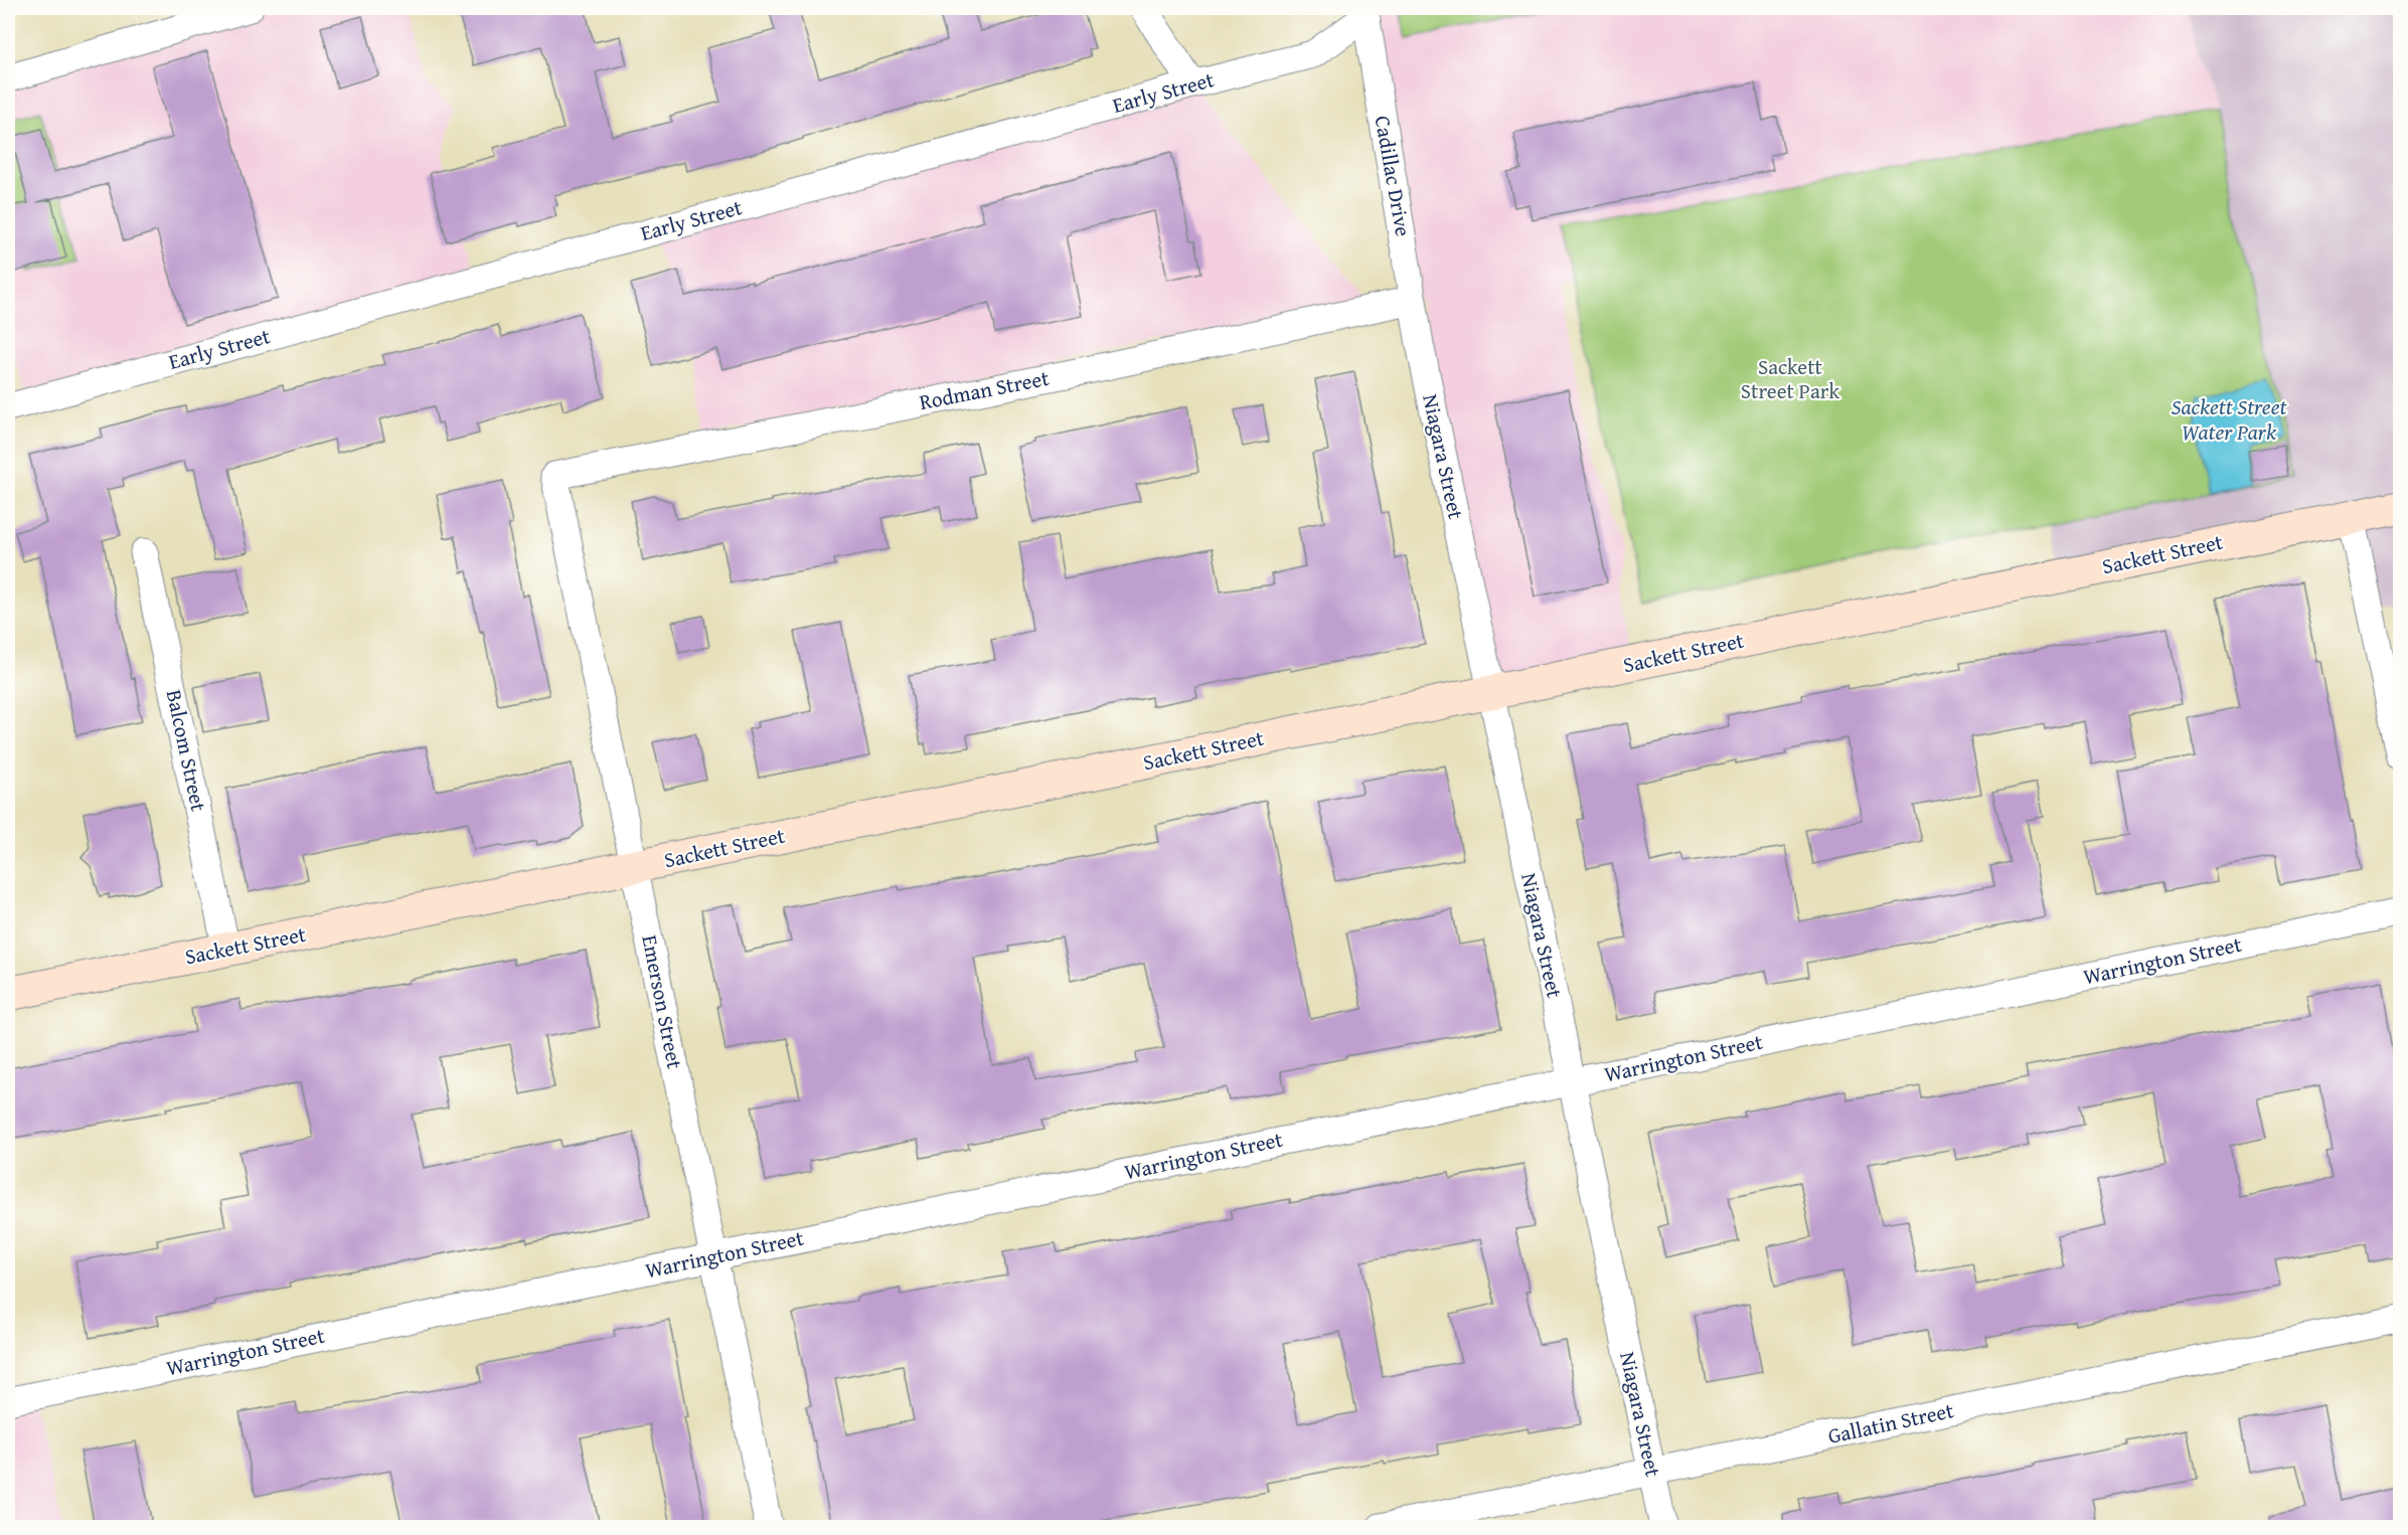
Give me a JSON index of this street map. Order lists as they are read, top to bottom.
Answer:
{
  "streets": {
    "street": [
      "Early Street",
      "Cadillac Drive",
      "Rodman Street",
      "Niagara Street",
      "Sackett Street",
      "Balcom Street",
      "Warrington Street",
      "Emerson Street",
      "Gallatin Street"
    ]
  },
  "crossings": [
    ["Early Street", "Cadillac Drive"],
    ["Cadillac Drive", "Rodman Street"],
    ["Cadillac Drive", "Niagara Street"],
    ["Rodman Street", "Emerson Street"],
    ["Niagara Street", "Sackett Street"],
    ["Niagara Street", "Warrington Street"],
    ["Niagara Street", "Gallatin Street"],
    ["Sackett Street", "Balcom Street"],
    ["Sackett Street", "Emerson Street"],
    ["Warrington Street", "Emerson Street"]
  ],
  "water": ["Sackett Street Water Park"],
  "parks": ["Sackett Street Park"]
}
